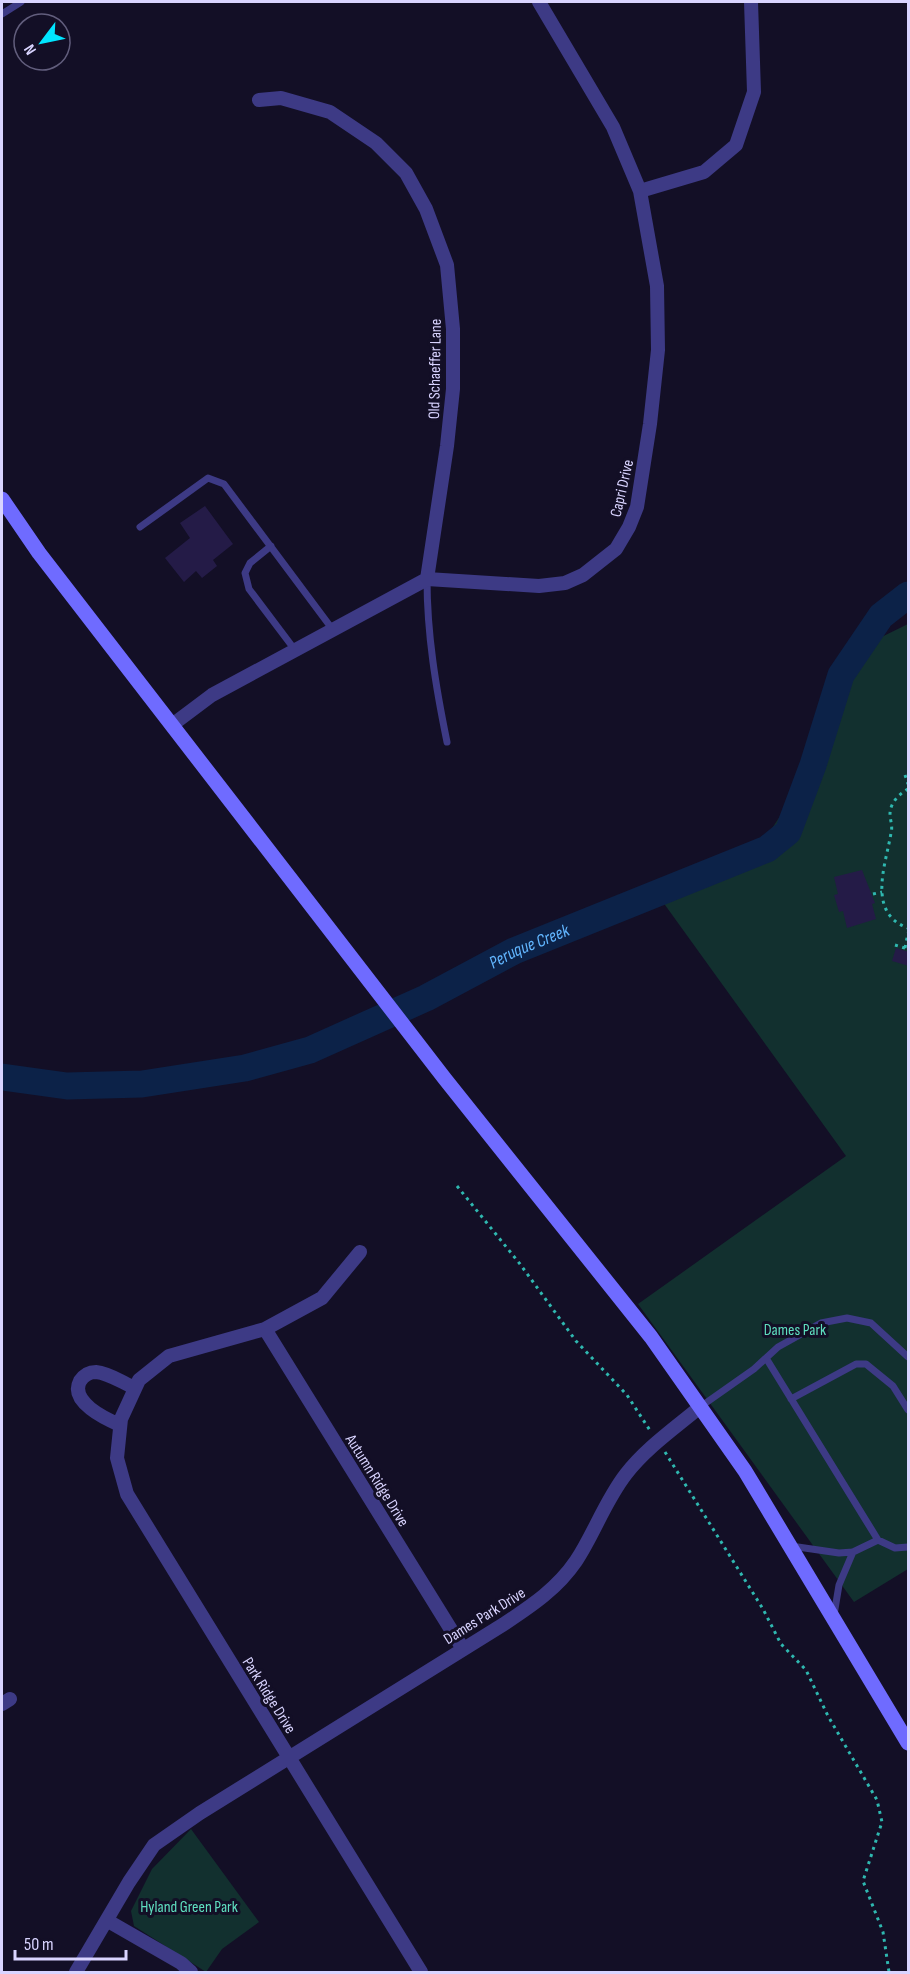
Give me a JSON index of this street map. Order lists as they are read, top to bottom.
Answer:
{
  "streets": {
    "street": [
      "Old Schaeffer Lane",
      "Capri Drive",
      "Autumn Ridge Drive",
      "Dames Park Drive",
      "Park Ridge Drive"
    ]
  },
  "crossings": [
    ["Old Schaeffer Lane", "Capri Drive"],
    ["Autumn Ridge Drive", "Dames Park Drive"],
    ["Autumn Ridge Drive", "Park Ridge Drive"],
    ["Dames Park Drive", "Park Ridge Drive"]
  ],
  "water": ["Peruque Creek"],
  "parks": ["Dames Park", "Hyland Green Park"],
  "scale_bar": "50 m",
  "north": "bottom left"
}
